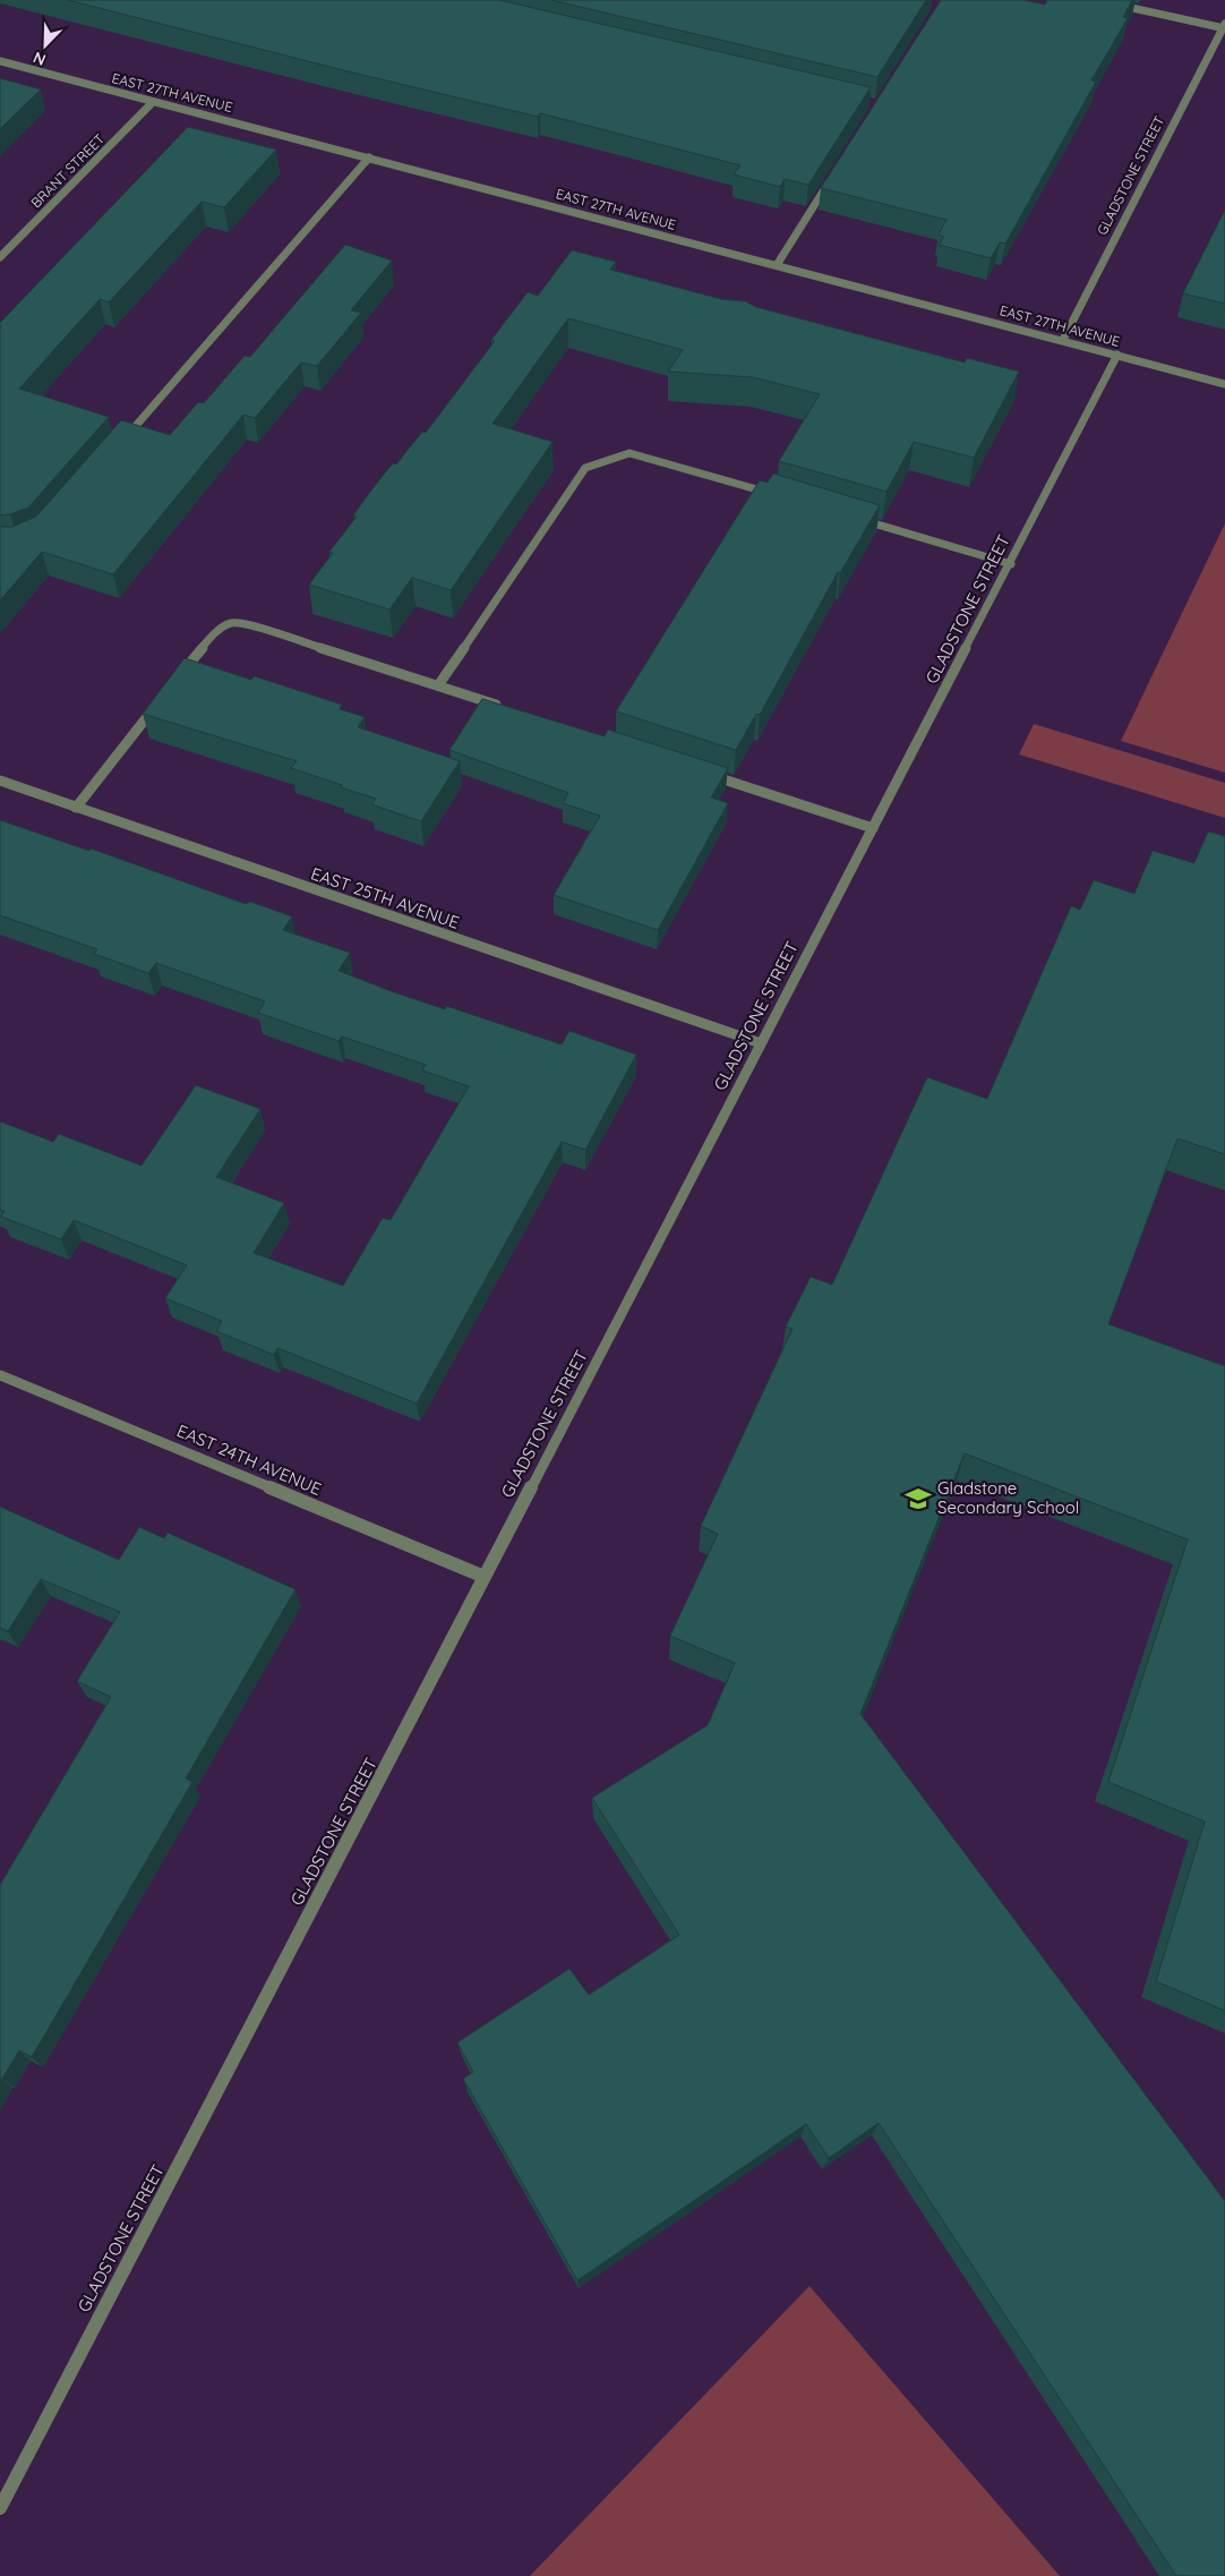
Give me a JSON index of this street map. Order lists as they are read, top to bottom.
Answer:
{
  "streets": {
    "street": [
      "EAST 27TH AVENUE",
      "BRANT STREET",
      "GLADSTONE STREET",
      "EAST 25TH AVENUE",
      "EAST 24TH AVENUE"
    ]
  },
  "crossings": [
    ["EAST 27TH AVENUE", "BRANT STREET"],
    ["EAST 27TH AVENUE", "GLADSTONE STREET"],
    ["GLADSTONE STREET", "EAST 25TH AVENUE"],
    ["GLADSTONE STREET", "EAST 24TH AVENUE"]
  ],
  "places": {
    "school or university": ["Gladstone Secondary School"]
  },
  "north": "bottom left"
}
